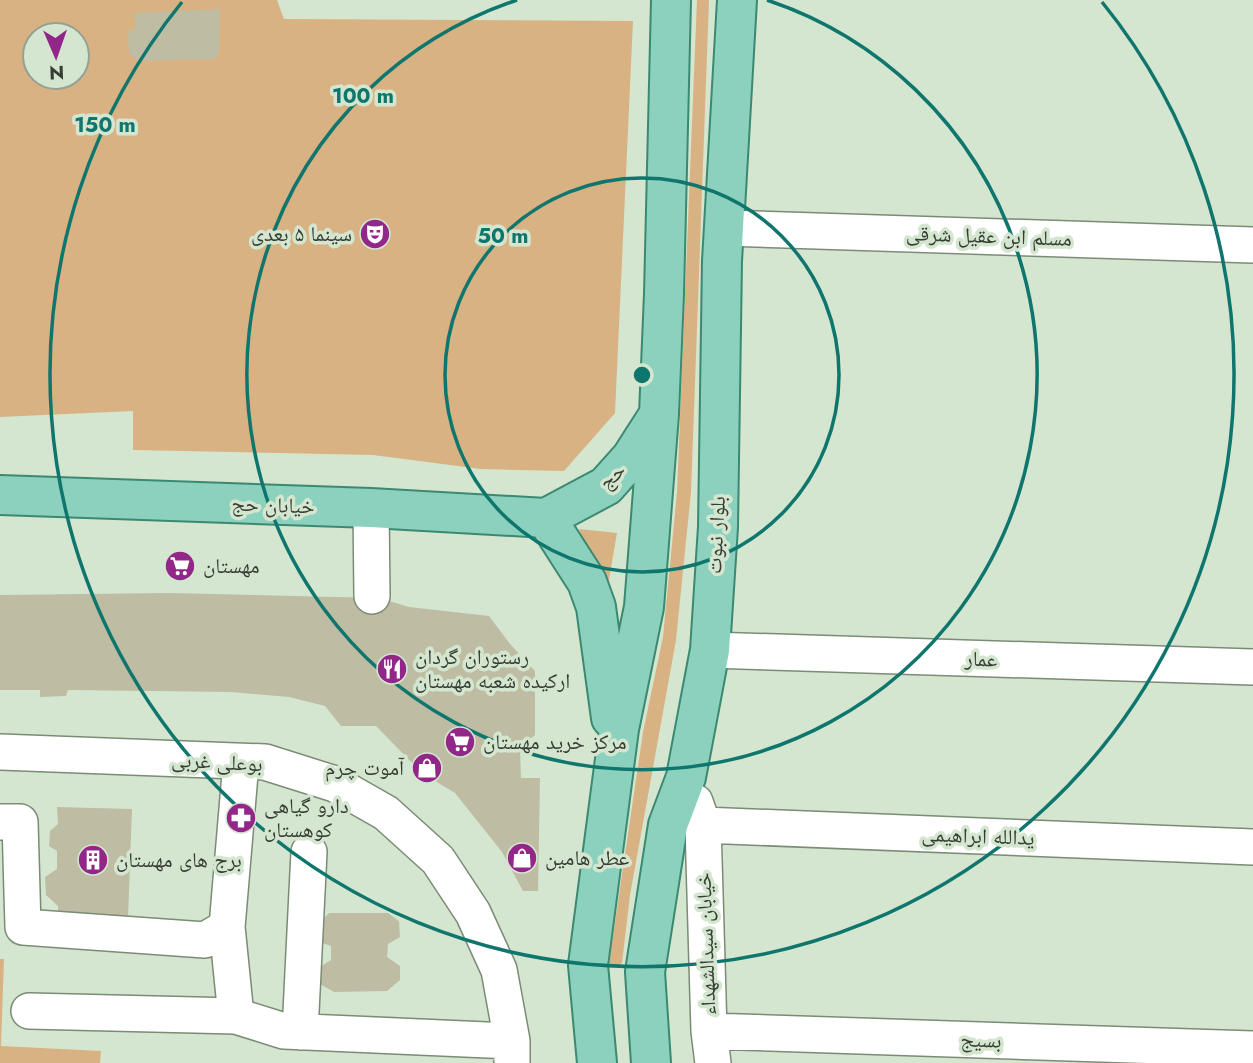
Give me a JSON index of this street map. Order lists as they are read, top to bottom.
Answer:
{
  "streets": {
    "main road": ["حج", "خیابان حج", "بلوار نبوت"],
    "street": [
      "مسلم ابن عقیل شرقی",
      "عمار",
      "بوعلی غربی",
      "یدالله ابراهیمی",
      "خیابان سیدالشهداء",
      "بسیج"
    ]
  },
  "crossings": [
    ["مسلم ابن عقیل شرقی", "بلوار نبوت"],
    ["حج", "خیابان حج"],
    ["بلوار نبوت", "عمار"],
    ["بلوار نبوت", "خیابان سیدالشهداء"],
    ["یدالله ابراهیمی", "خیابان سیدالشهداء"],
    ["خیابان سیدالشهداء", "بسیج"]
  ],
  "places": {
    "theatre": ["سینما ۵ بعدی"],
    "supermarket": ["مهستان", "مرکز خرید مهستان"],
    "restaurant": ["رستوران گردان ارکیده شعبه مهستان"],
    "shop": ["آموت چرم", "عطر هامین"],
    "pharmacy": ["دارو گیاهی کوهستان"],
    "building": ["برج های مهستان"]
  },
  "north": "bottom",
  "rings": ["100 m", "150 m", "50 m"]
}
